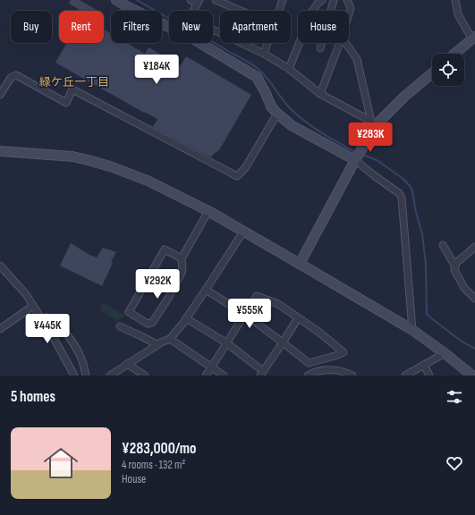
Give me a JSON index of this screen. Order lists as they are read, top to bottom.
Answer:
{
  "districts": ["緑ケ丘一丁目"],
  "page": {
    "chip": [
      "Buy",
      "Rent",
      "Filters",
      "New",
      "Apartment",
      "House"
    ],
    "price": [
      "¥184K",
      "¥283K",
      "¥292K",
      "¥555K",
      "¥445K"
    ],
    "heading": "5 homes",
    "list": [
      {
        "name": "¥283,000/mo",
        "note": "4 rooms · 132 m² · House"
      }
    ]
  }
}
